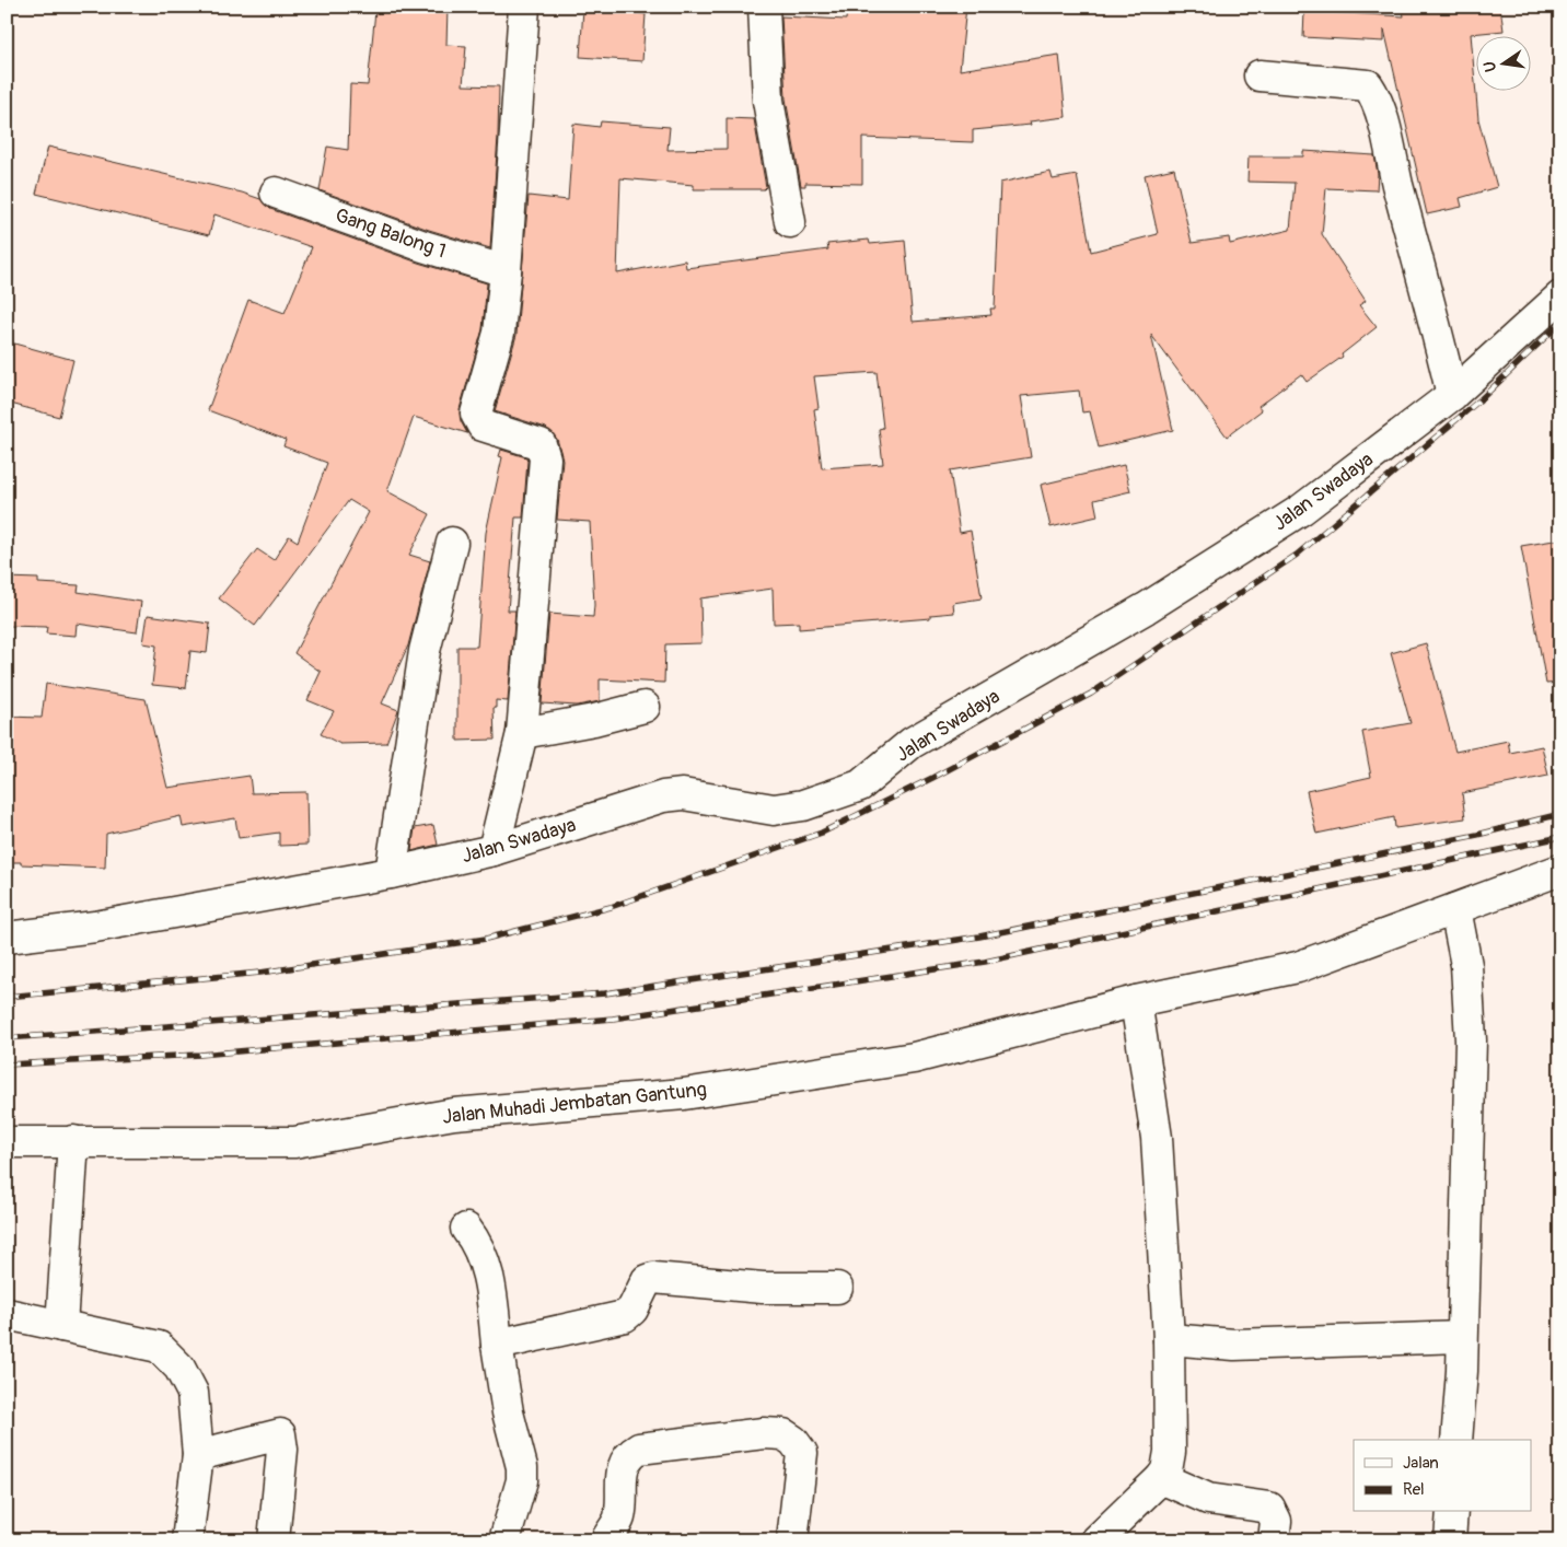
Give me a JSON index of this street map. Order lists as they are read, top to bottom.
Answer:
{
  "streets": {
    "street": ["Gang Balong 1", "Jalan Swadaya", "Jalan Muhadi Jembatan Gantung"]
  },
  "legend": ["Jalan", "Rel"],
  "north": "left"
}
